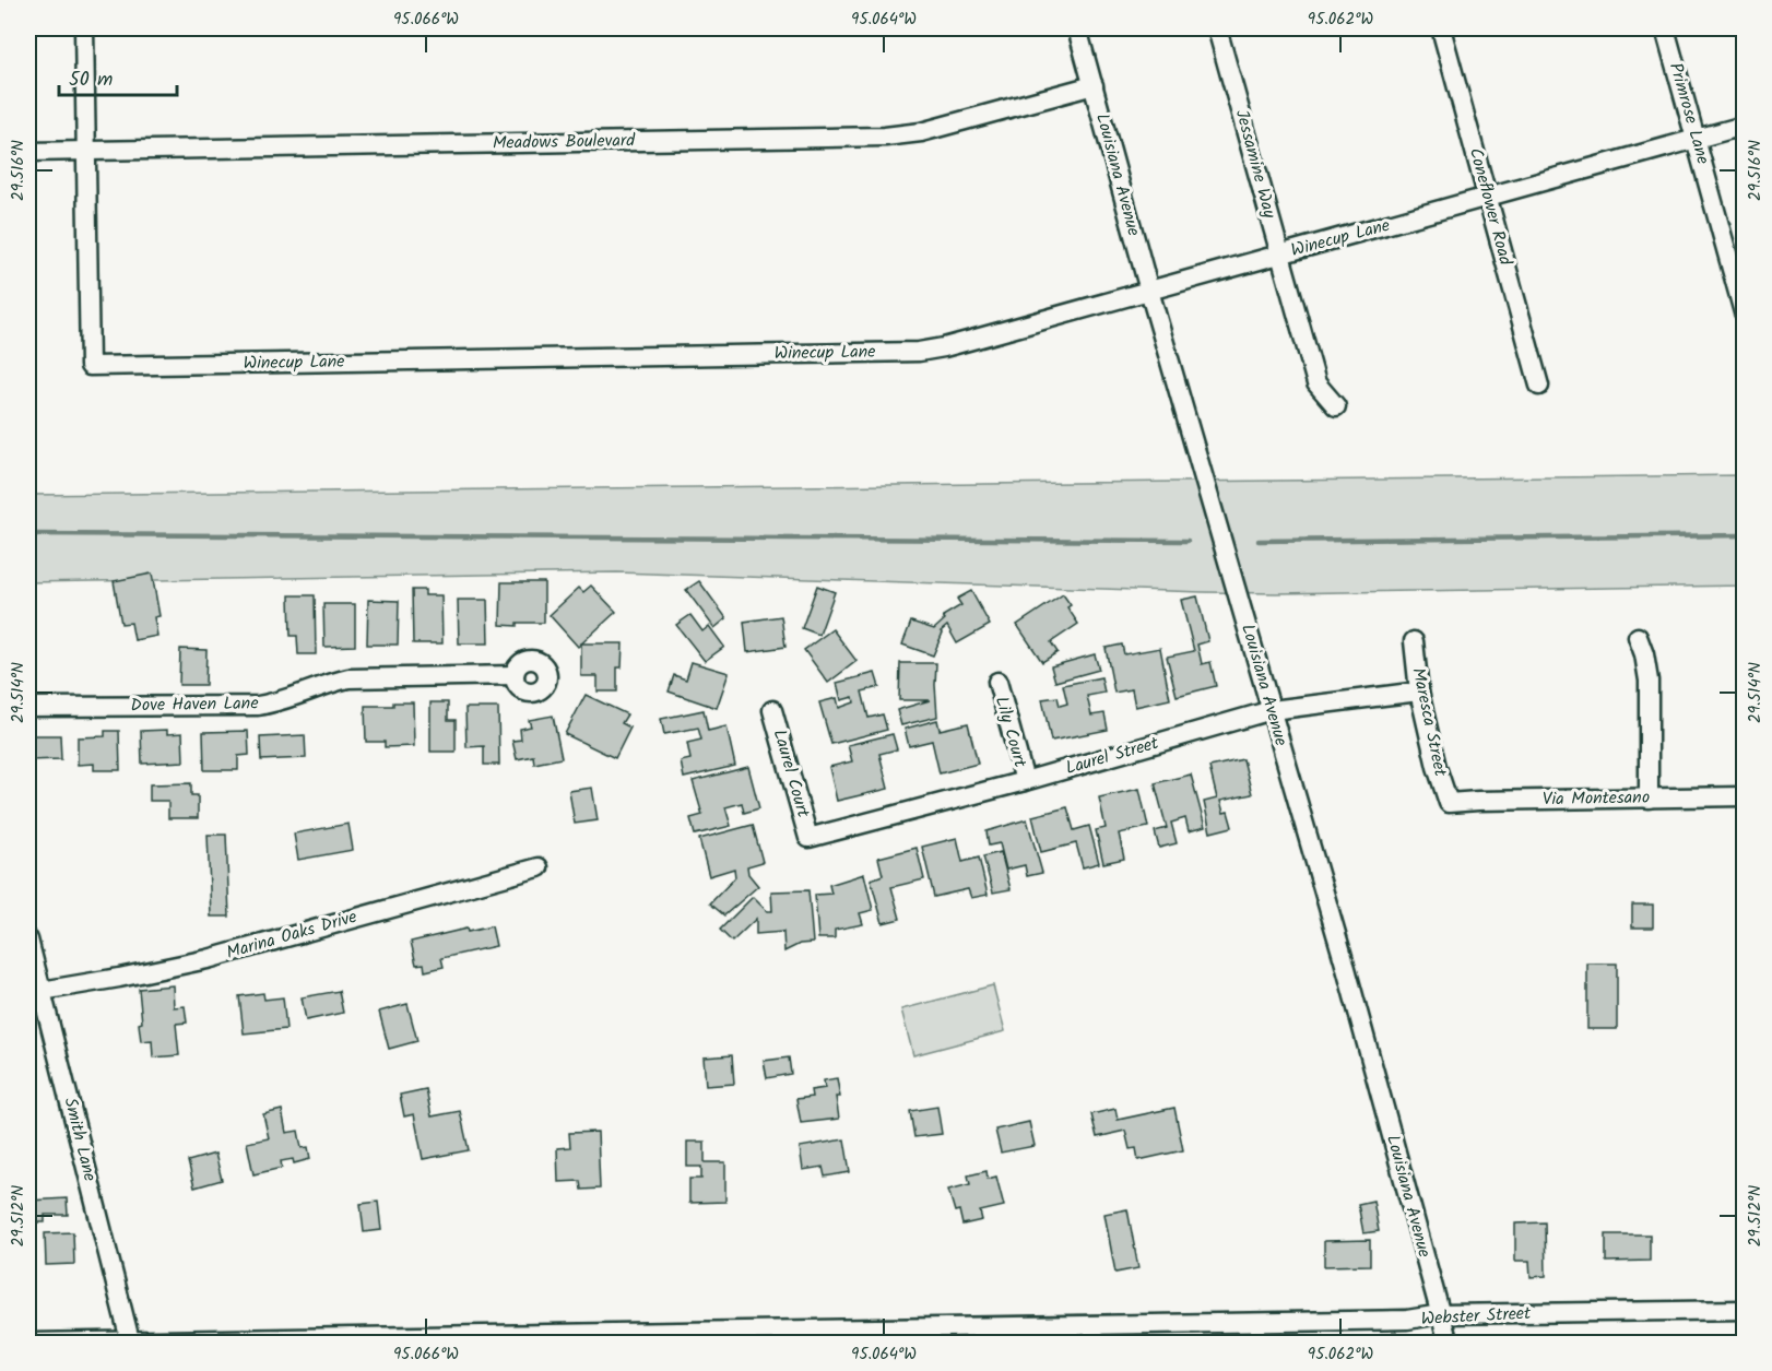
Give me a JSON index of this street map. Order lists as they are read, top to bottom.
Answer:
{
  "streets": {
    "street": [
      "Primrose Lane",
      "Meadows Boulevard",
      "Jessamine Way",
      "Louisiana Avenue",
      "Coneflower Road",
      "Winecup Lane",
      "Dove Haven Lane",
      "Maresca Street",
      "Lily Court",
      "Laurel Street",
      "Laurel Court",
      "Via Montesano",
      "Marina Oaks Drive",
      "Smith Lane",
      "Webster Street"
    ]
  },
  "crossings": [
    ["Primrose Lane", "Winecup Lane"],
    ["Meadows Boulevard", "Louisiana Avenue"],
    ["Meadows Boulevard", "Winecup Lane"],
    ["Jessamine Way", "Winecup Lane"],
    ["Louisiana Avenue", "Winecup Lane"],
    ["Louisiana Avenue", "Laurel Street"],
    ["Louisiana Avenue", "Webster Street"],
    ["Coneflower Road", "Winecup Lane"],
    ["Maresca Street", "Laurel Street"],
    ["Maresca Street", "Via Montesano"],
    ["Lily Court", "Laurel Street"],
    ["Laurel Street", "Laurel Court"],
    ["Marina Oaks Drive", "Smith Lane"],
    ["Smith Lane", "Webster Street"]
  ],
  "scale_bar": "50 m",
  "coordinates": [
    "95.066°W",
    "95.064°W",
    "95.062°W",
    "29.516°N",
    "29.514°N",
    "29.512°N"
  ]
}
